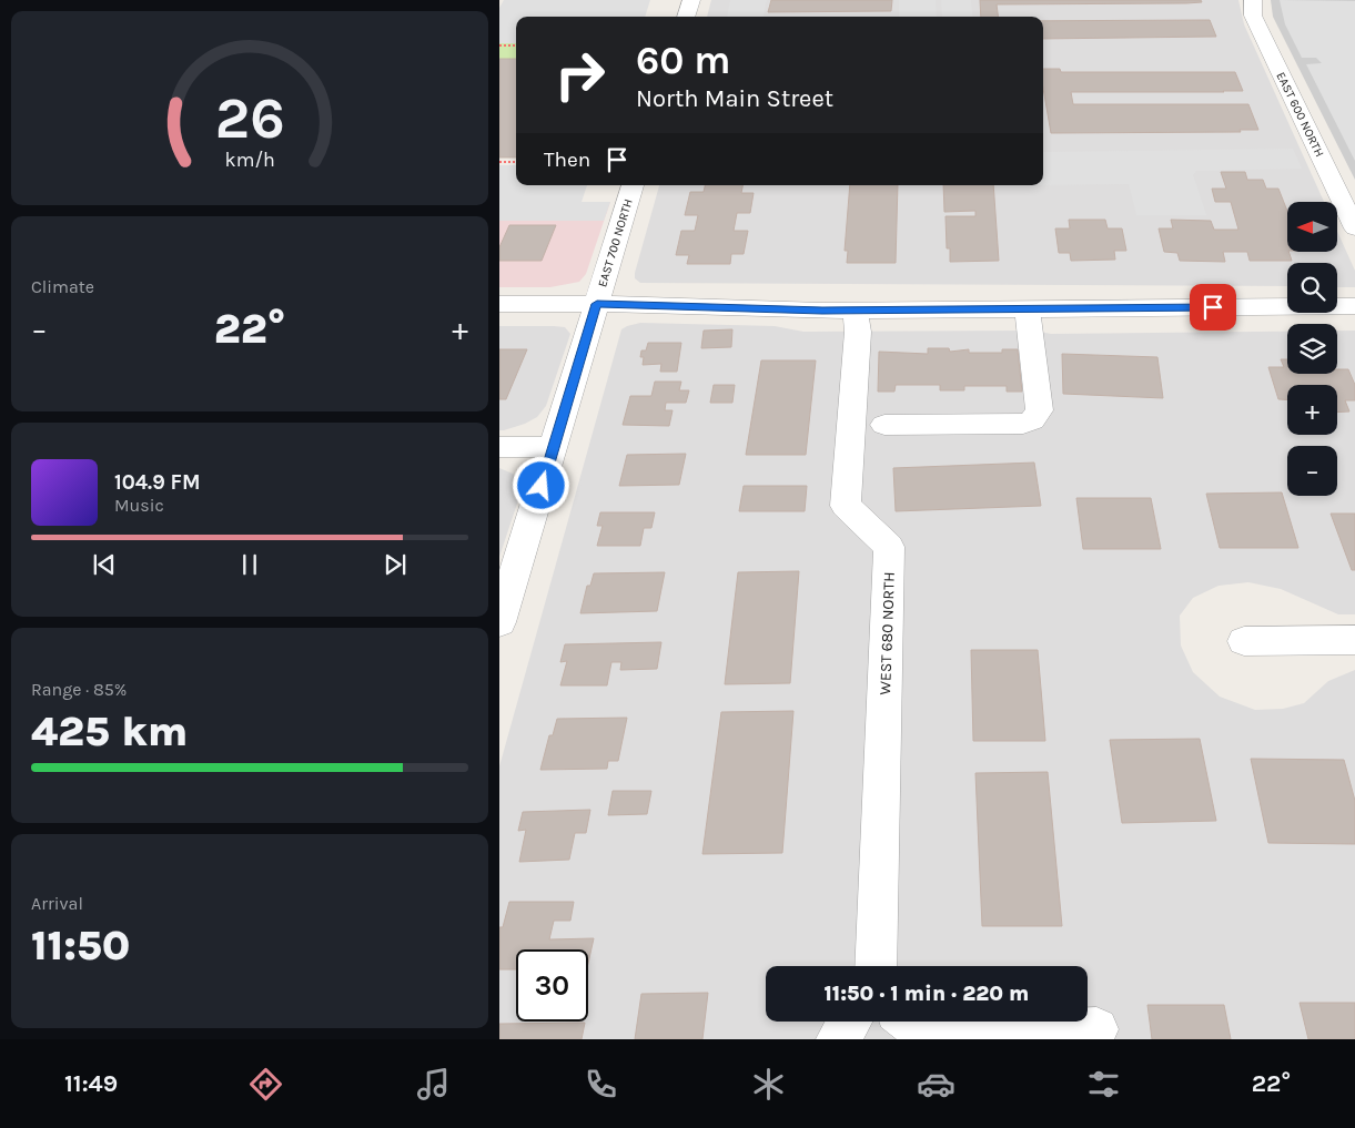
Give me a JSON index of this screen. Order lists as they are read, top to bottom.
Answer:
{
  "streets": {
    "street": ["EAST 600 NORTH", "EAST 700 NORTH", "WEST 680 NORTH"]
  },
  "north": "left",
  "page": {
    "turn": ["60 m", "North Main Street"],
    "then": "Then",
    "map_buttons": ["+", "−"],
    "tile": [
      "Climate",
      ["Range · 85%", "425 km"],
      ["Arrival", "11:50"]
    ],
    "heat": ["−", "22°", "+"],
    "song": ["104.9 FM", "Music"],
    "limit": "30",
    "trip": "11:50 · 1 min · 220 m",
    "tabs": ["11:49", "22°"],
    "gauge": ["26", "km/h"]
  }
}
